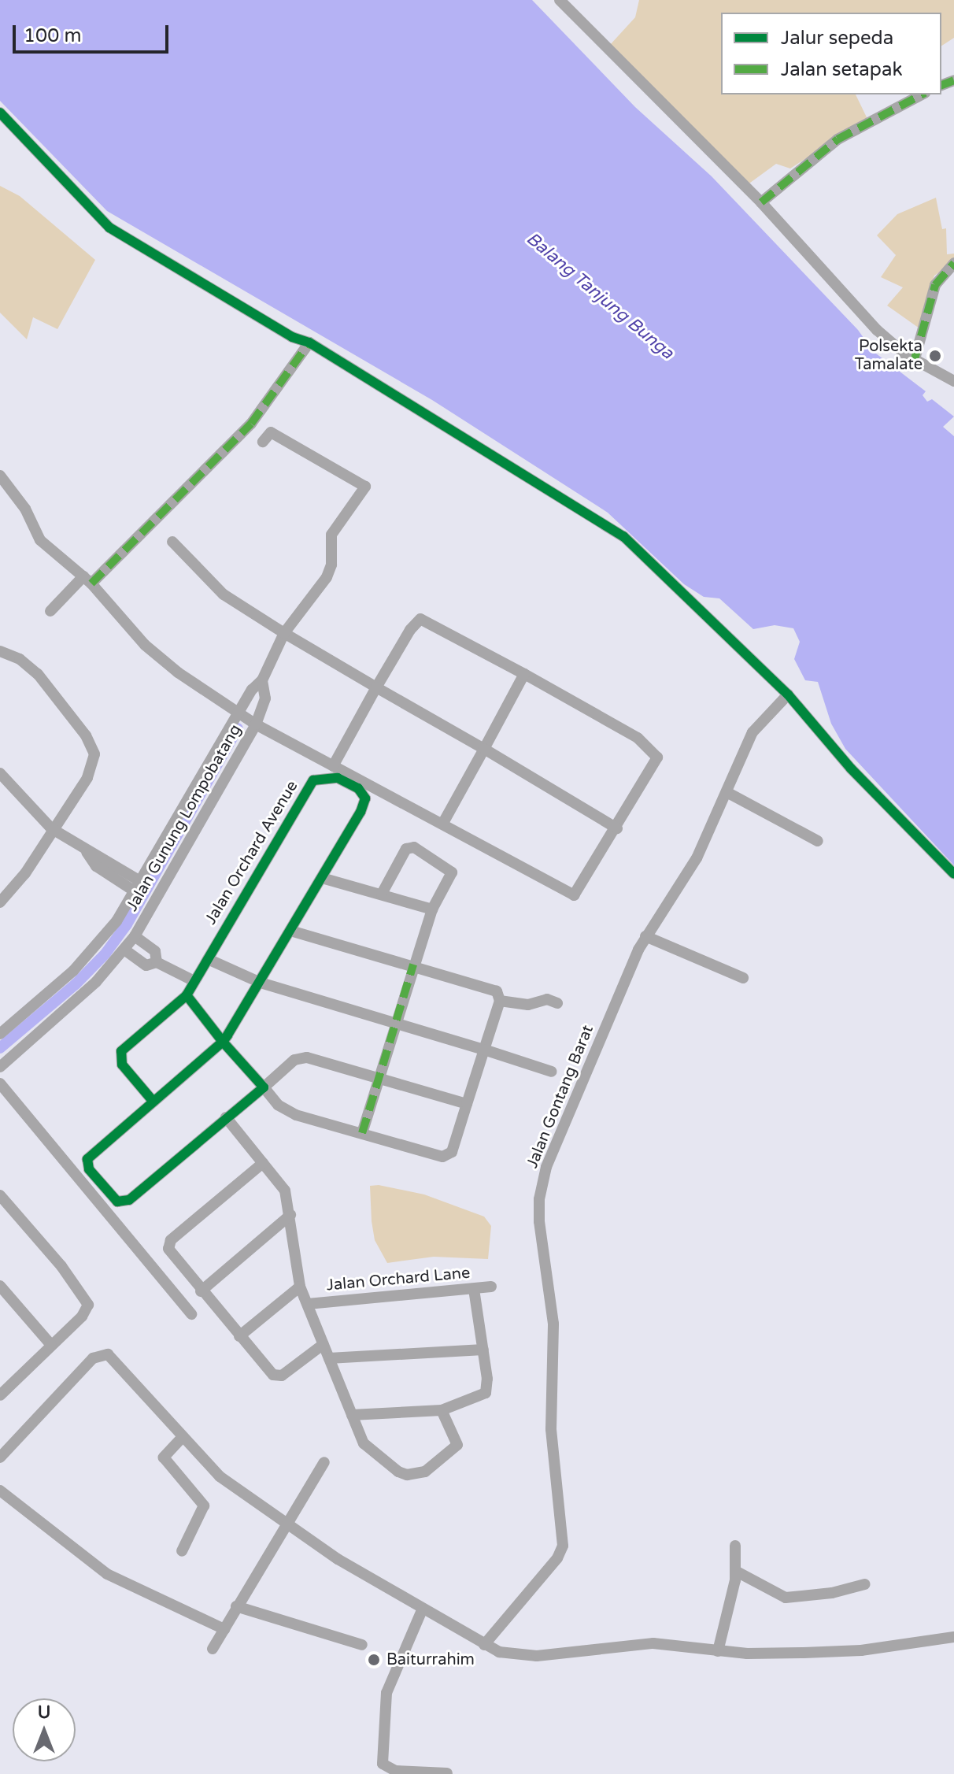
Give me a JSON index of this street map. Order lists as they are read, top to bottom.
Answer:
{
  "streets": {
    "street": [
      "Jalan Gunung Lompobatang",
      "Jalan Orchard Avenue",
      "Jalan Gontang Barat",
      "Jalan Orchard Lane"
    ]
  },
  "water": ["Balang Tanjung Bunga"],
  "places": ["Polsekta Tamalate", "Baiturrahim"],
  "legend": ["Jalur sepeda", "Jalan setapak"],
  "scale_bar": "100 m",
  "north": "top"
}
